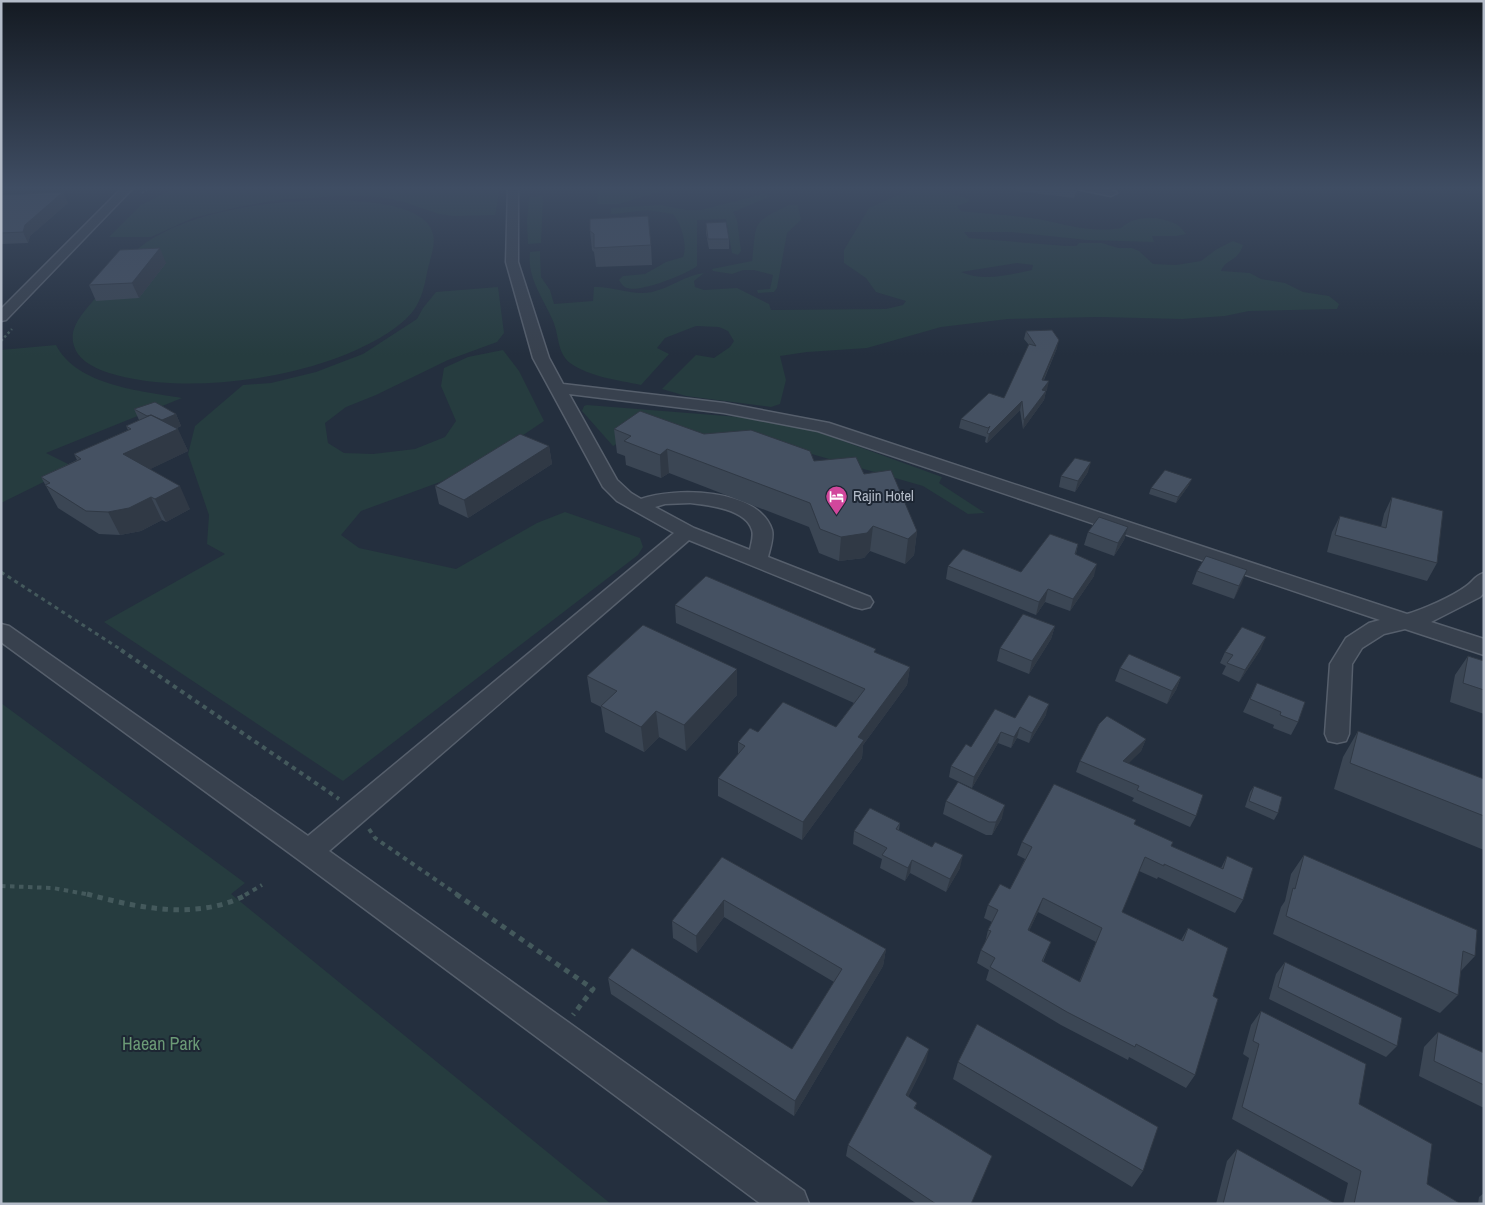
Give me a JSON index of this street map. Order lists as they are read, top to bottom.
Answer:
{
  "parks": ["Haean Park"],
  "places": {
    "hotel": ["Rajin Hotel"]
  }
}
